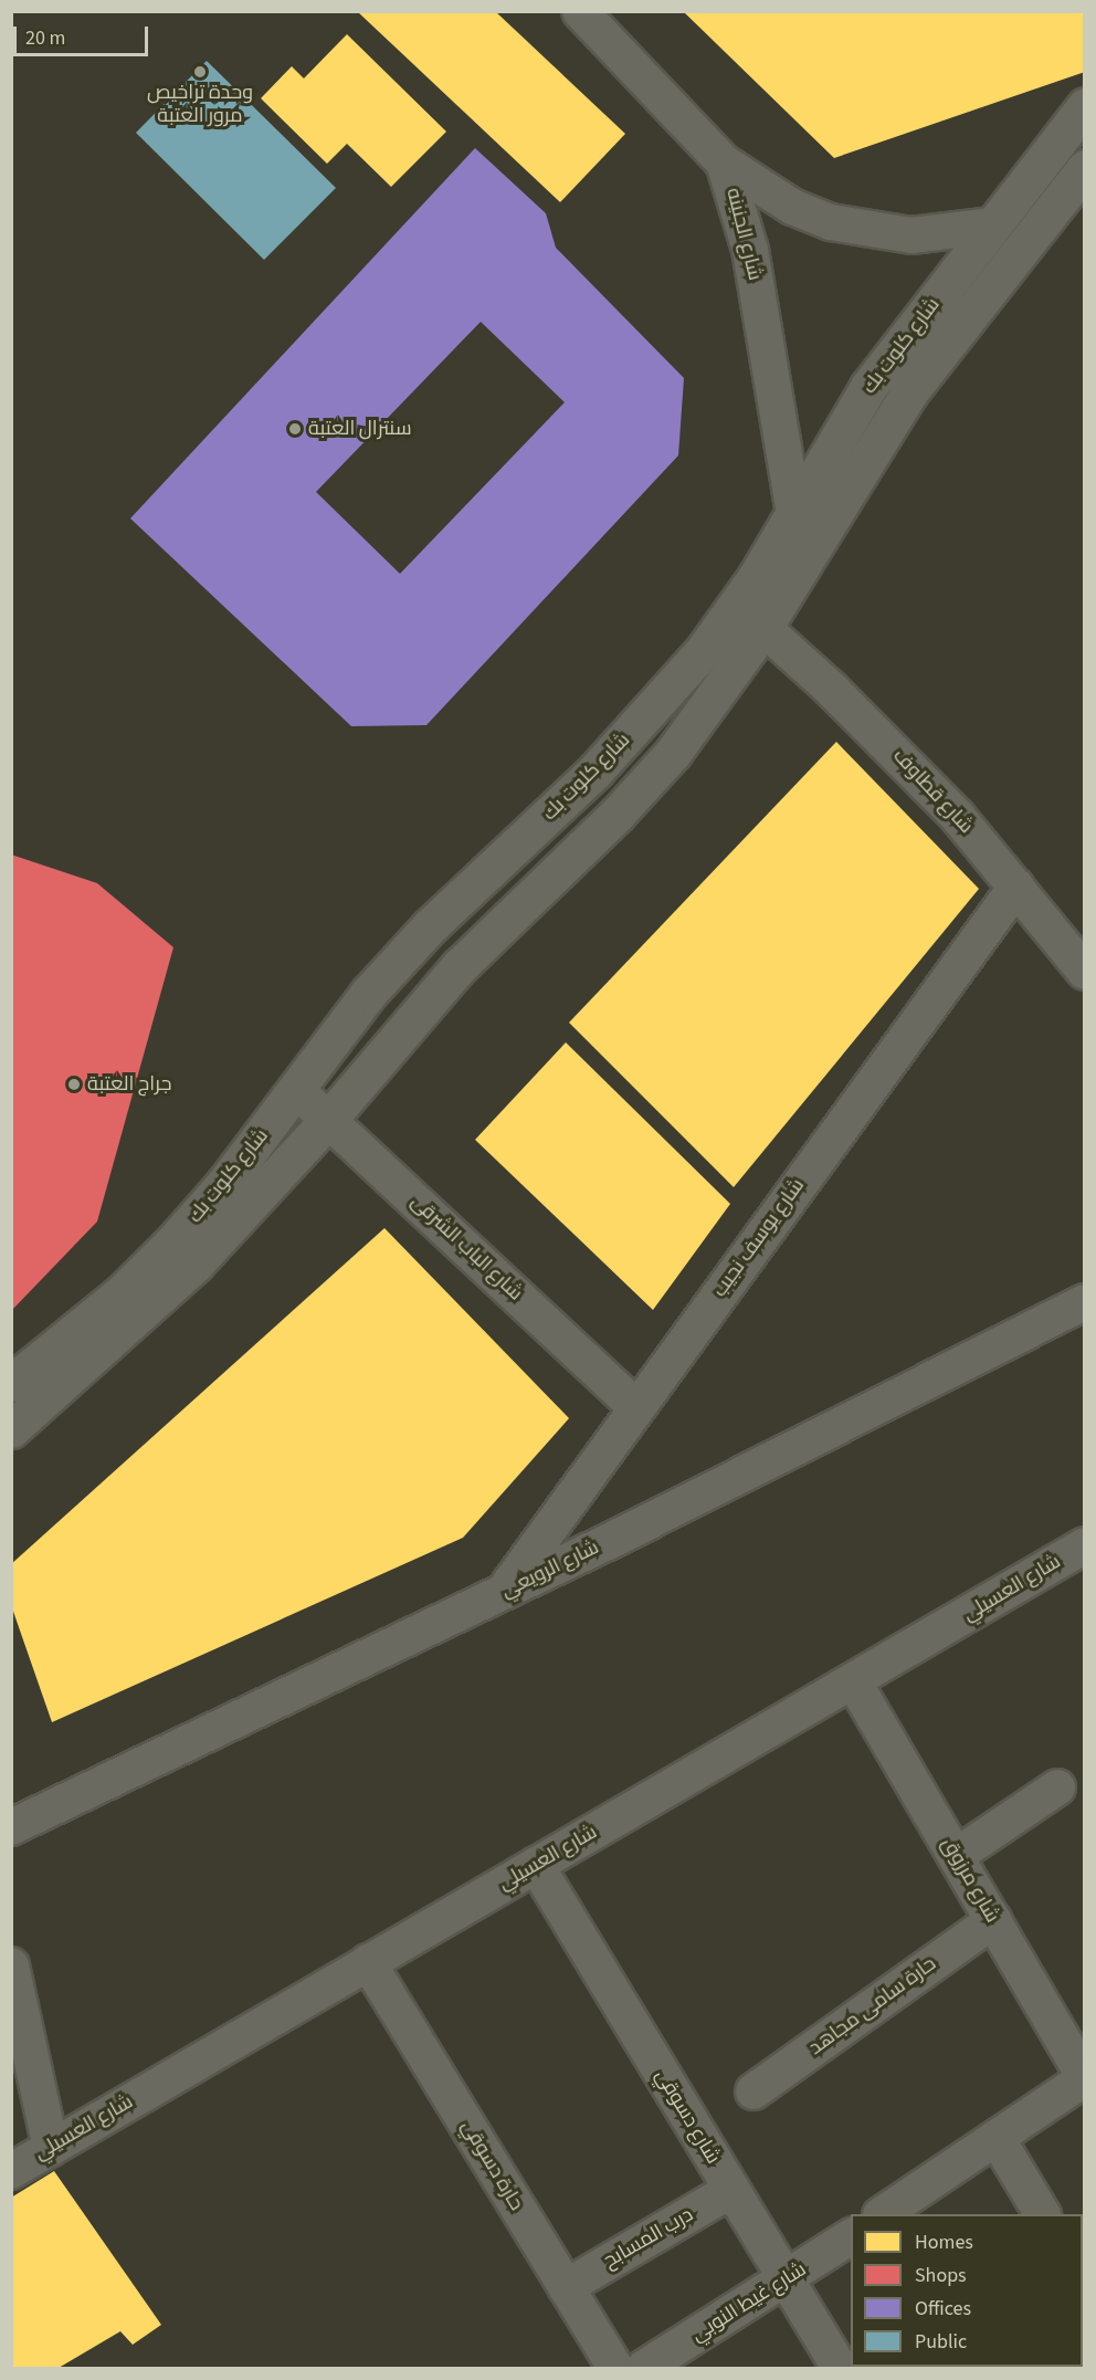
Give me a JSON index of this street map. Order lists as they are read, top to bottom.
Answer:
{
  "streets": {
    "street": [
      "شارع الجنينه",
      "شارع كلوت بك",
      "شارع قطاوف",
      "شارع يوسف نجيب",
      "شارع الباب الشرقى",
      "شارع الرويعي",
      "شارع العسيلي",
      "شارع مرزوق",
      "حارة سامى مجاهد",
      "شارع دسوقي",
      "حارة دسوقي",
      "درب المسابح",
      "شارع غيط النوبي"
    ]
  },
  "crossings": [
    ["شارع الجنينه", "شارع كلوت بك"],
    ["شارع كلوت بك", "شارع قطاوف"],
    ["شارع كلوت بك", "شارع الباب الشرقى"],
    ["شارع قطاوف", "شارع يوسف نجيب"],
    ["شارع يوسف نجيب", "شارع الباب الشرقى"],
    ["شارع يوسف نجيب", "شارع الرويعي"],
    ["شارع العسيلي", "شارع مرزوق"],
    ["شارع العسيلي", "شارع دسوقي"],
    ["شارع العسيلي", "حارة دسوقي"],
    ["شارع مرزوق", "حارة سامى مجاهد"],
    ["شارع دسوقي", "درب المسابح"],
    ["شارع دسوقي", "شارع غيط النوبي"],
    ["حارة دسوقي", "درب المسابح"]
  ],
  "places": ["وحدة تراخيص مرور العتبة", "سنترال العتبة", "جراج العتبة"],
  "legend": [
    "Homes",
    "Shops",
    "Offices",
    "Public"
  ],
  "scale_bar": "20 m"
}
